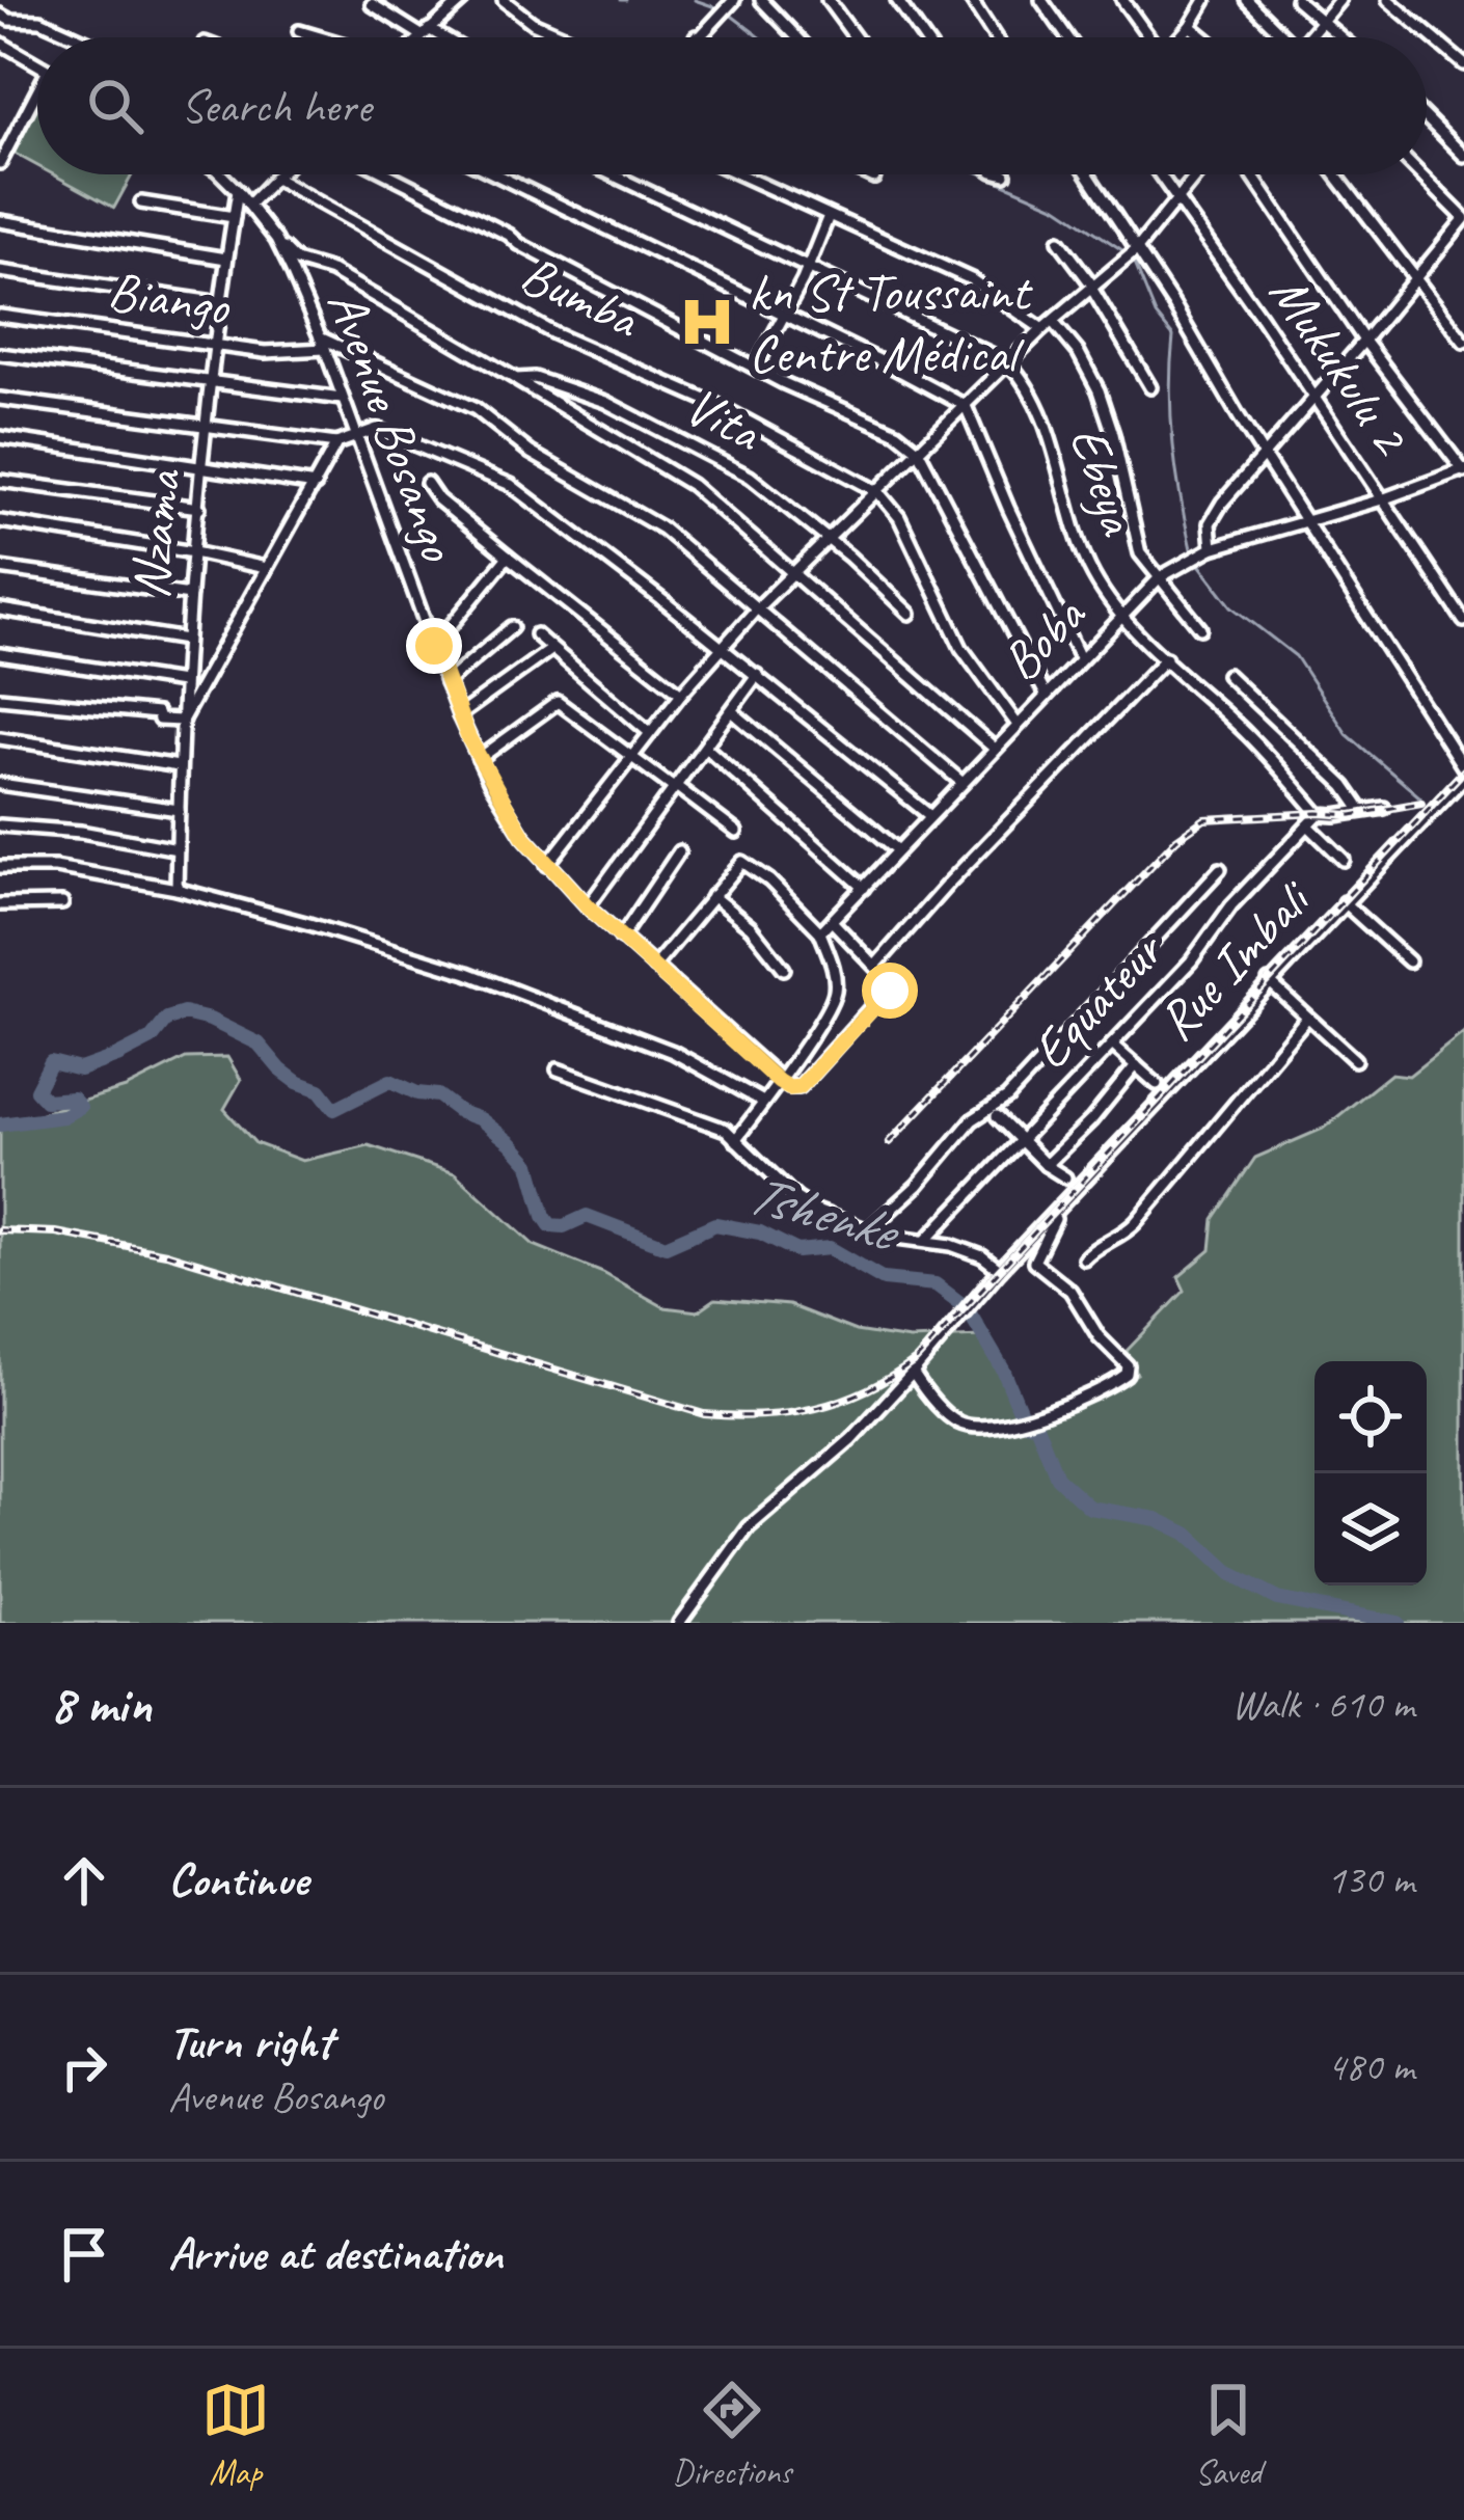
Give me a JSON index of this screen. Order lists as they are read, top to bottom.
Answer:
{
  "streets": {
    "street": [
      "Bumba",
      "Biango",
      "Mukukulu 2",
      "Vita",
      "Avenue Bosango",
      "Ebeya",
      "Nzama",
      "Boba",
      "Rue Imbali",
      "Equateur"
    ]
  },
  "crossings": [
    ["Bumba", "Boba"],
    ["Biango", "Avenue Bosango"],
    ["Biango", "Nzama"],
    ["Mukukulu 2", "Boba"],
    ["Vita", "Avenue Bosango"],
    ["Avenue Bosango", "Nzama"],
    ["Ebeya", "Boba"],
    ["Ebeya", "Equateur"]
  ],
  "water": ["Tshenke"],
  "places": {
    "hospital": ["kn St Toussaint Centre Médical"]
  },
  "page": {
    "search": "Search here",
    "heading": ["8 min", "Walk · 610 m"],
    "list": [
      ["Continue", "130 m"],
      ["Turn right", "Avenue Bosango", "480 m"],
      "Arrive at destination"
    ],
    "nav": ["Map", "Directions", "Saved"]
  }
}
